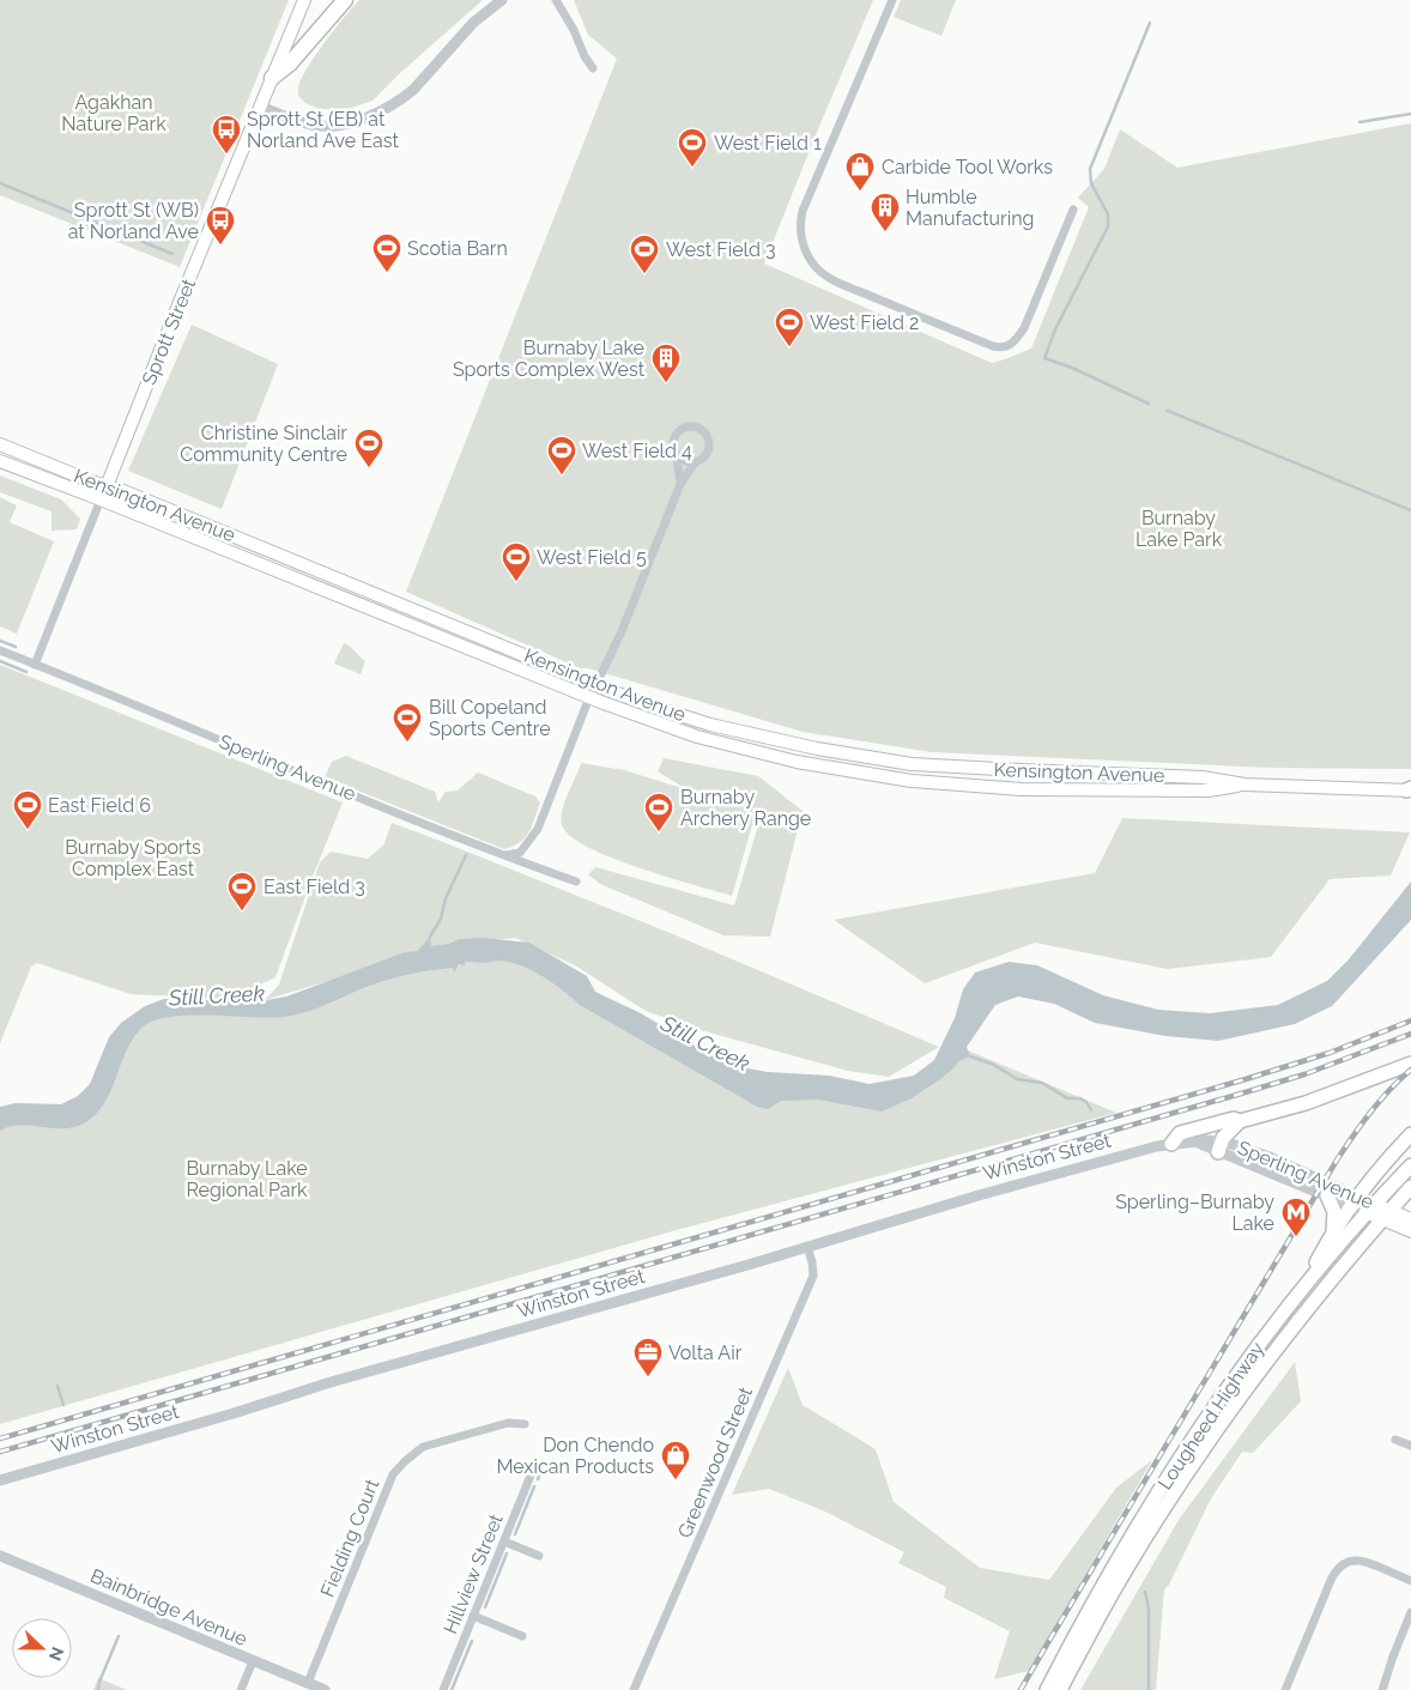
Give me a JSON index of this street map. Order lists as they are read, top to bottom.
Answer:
{
  "streets": {
    "main road": [
      "Sprott Street",
      "Kensington Avenue",
      "Sperling Avenue",
      "Lougheed Highway"
    ],
    "street": [
      "Winston Street",
      "Greenwood Street",
      "Fielding Court",
      "Hillview Street",
      "Bainbridge Avenue"
    ]
  },
  "crossings": [
    ["Sprott Street", "Kensington Avenue"],
    ["Sprott Street", "Sperling Avenue"],
    ["Sperling Avenue", "Winston Street"],
    ["Sperling Avenue", "Lougheed Highway"],
    ["Winston Street", "Greenwood Street"],
    ["Fielding Court", "Bainbridge Avenue"]
  ],
  "water": ["Still Creek"],
  "parks": [
    "Agakhan Nature Park",
    "Burnaby Lake Park",
    "Burnaby Sports Complex East",
    "Burnaby Lake Regional Park"
  ],
  "places": {
    "bus stop": ["Sprott St (EB) at Norland Ave East", "Sprott St (WB) at Norland Ave"],
    "sports": [
      "West Field 1",
      "Scotia Barn",
      "West Field 3",
      "West Field 2",
      "Christine Sinclair Community Centre",
      "West Field 4",
      "West Field 5",
      "Bill Copeland Sports Centre",
      "East Field 6",
      "Burnaby Archery Range",
      "East Field 3"
    ],
    "shop": ["Carbide Tool Works", "Don Chendo Mexican Products"],
    "building": ["Humble Manufacturing", "Burnaby Lake Sports Complex West"],
    "metro station": ["Sperling–Burnaby Lake"],
    "office": ["Volta Air"]
  },
  "north": "right"
}
